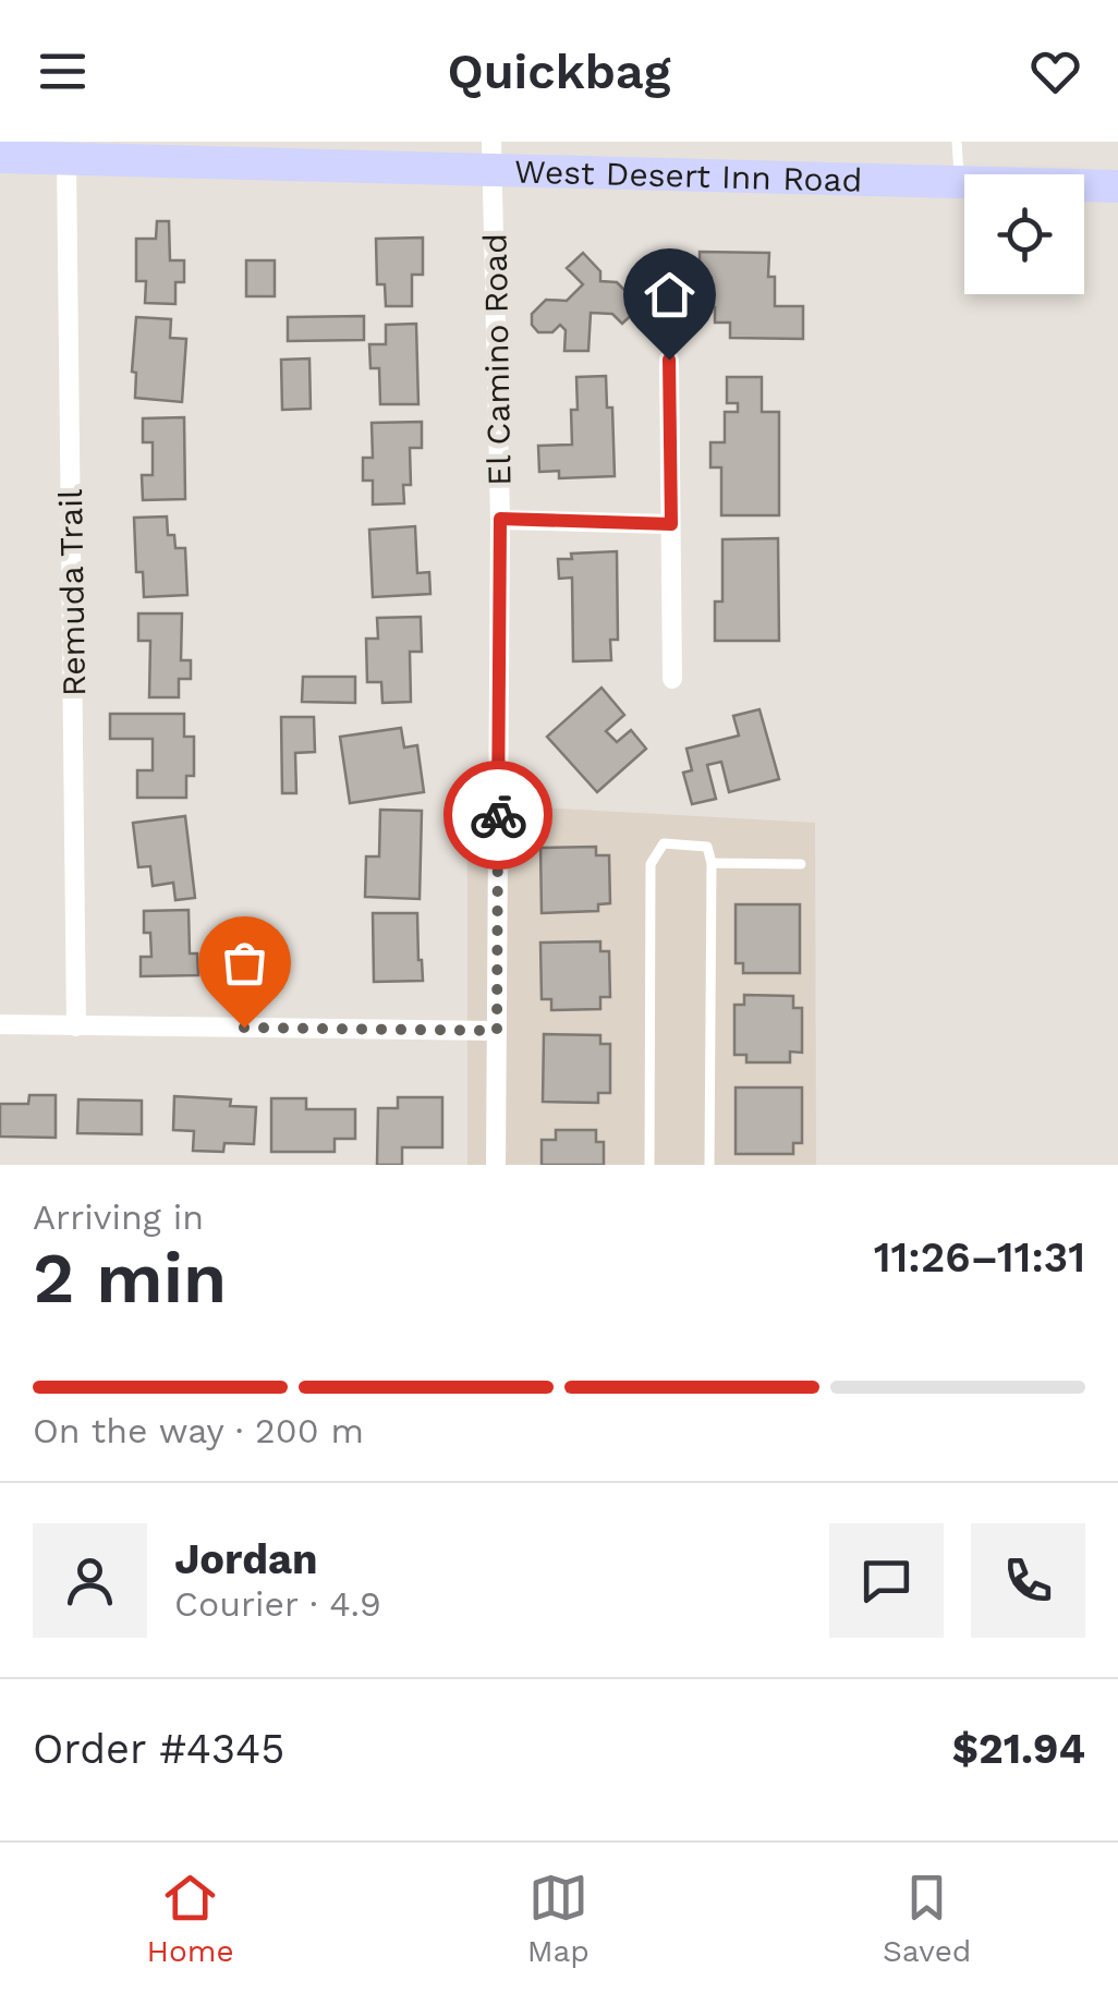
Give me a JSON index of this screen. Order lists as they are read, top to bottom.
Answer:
{
  "streets": {
    "main road": ["West Desert Inn Road"],
    "street": ["El Camino Road", "Remuda Trail"]
  },
  "crossings": [
    ["West Desert Inn Road", "El Camino Road"],
    ["West Desert Inn Road", "Remuda Trail"]
  ],
  "page": {
    "header": "Quickbag",
    "heading": ["2 min", "Arriving in", "11:26–11:31"],
    "panel": [
      "Jordan",
      "Courier · 4.9",
      "Order #4345",
      "$21.94"
    ],
    "bar": "On the way · 200 m",
    "tabs": ["Home", "Map", "Saved"]
  }
}
